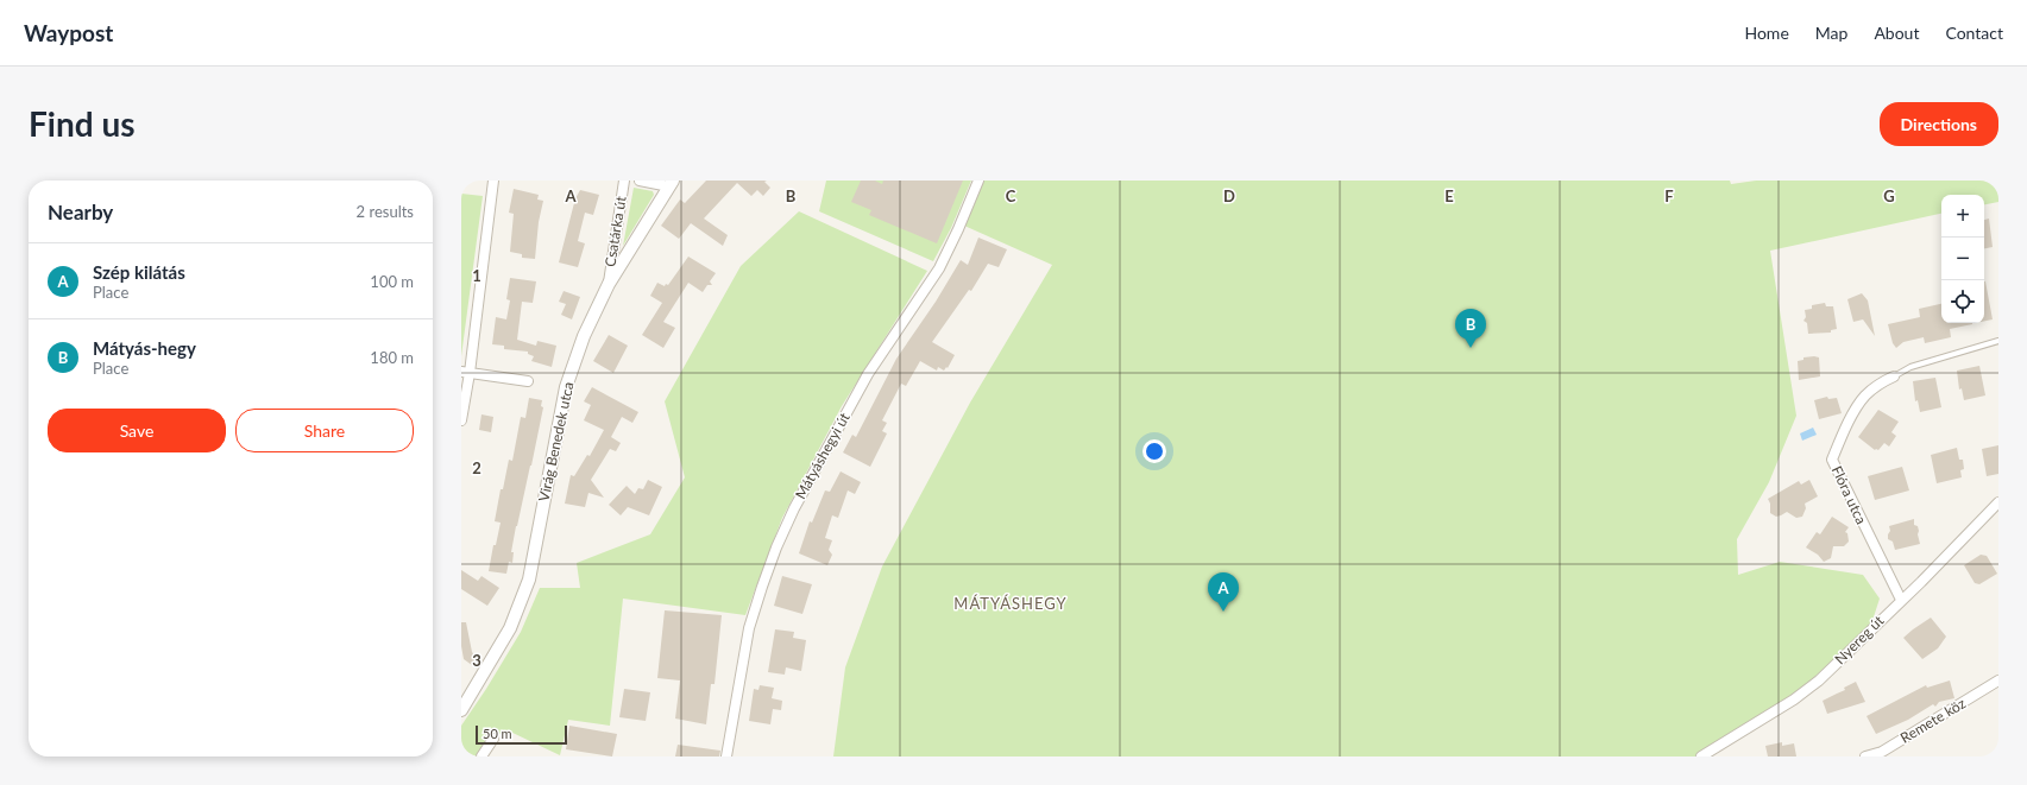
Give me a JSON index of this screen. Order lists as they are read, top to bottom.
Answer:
{
  "streets": {
    "street": [
      "Csatárka út",
      "Virág Benedek utca",
      "Mátyáshegyi út",
      "Flóra utca",
      "Nyereg út",
      "Remete köz"
    ]
  },
  "crossings": [
    ["Csatárka út", "Virág Benedek utca"],
    ["Flóra utca", "Nyereg út"]
  ],
  "districts": ["MÁTYÁSHEGY"],
  "scale_bar": "50 m",
  "page": {
    "header": "Waypost",
    "nav": [
      "Home",
      "Map",
      "About",
      "Contact"
    ],
    "buttons": [
      "Directions",
      ["Save", "Share"]
    ],
    "title": "Find us",
    "heading": ["Nearby", "2 results"],
    "map_buttons": ["+", "−"],
    "list": [
      {
        "mark": "A",
        "name": "Szép kilátás",
        "note": "Place",
        "value": "100 m"
      },
      {
        "mark": "B",
        "name": "Mátyás-hegy",
        "note": "Place",
        "value": "180 m"
      }
    ],
    "pins": ["B", "A"],
    "scale": "50 m"
  },
  "grid": {
    "columns": [
      "A",
      "B",
      "C",
      "D",
      "E",
      "F",
      "G"
    ],
    "rows": ["1", "2", "3"]
  }
}
